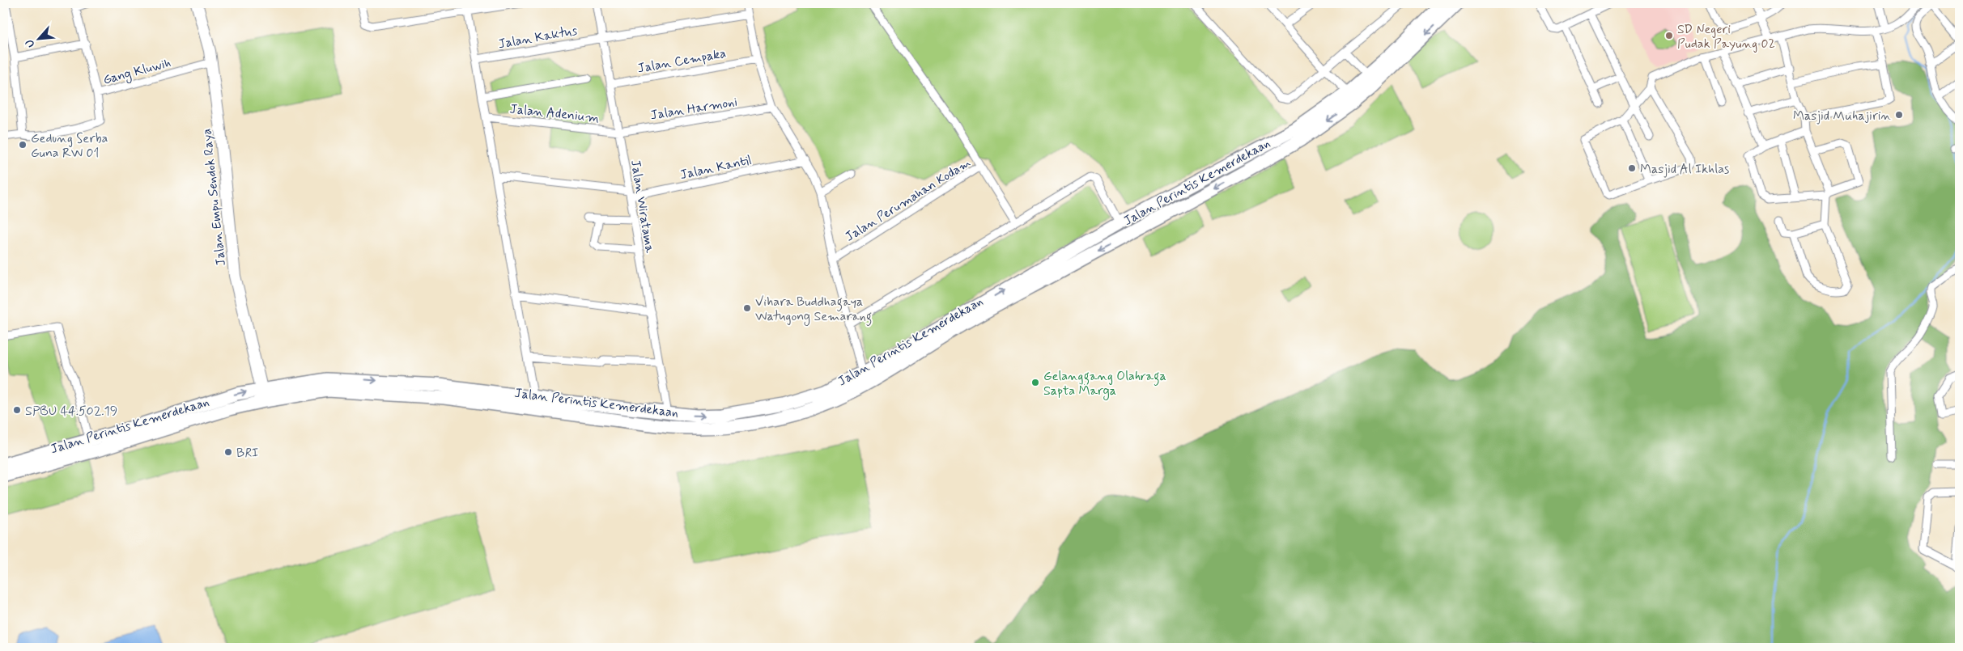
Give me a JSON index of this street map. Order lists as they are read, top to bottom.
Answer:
{
  "streets": {
    "highway": ["Jalan Perintis Kemerdekaan"],
    "main road": ["Jalan Empu Sendok Raya"],
    "street": [
      "Jalan Kaktus",
      "Jalan Cempaka",
      "Gang Kluwih",
      "Jalan Harmoni",
      "Jalan Adenium",
      "Jalan Kantil",
      "Jalan Perumahan Kodam",
      "Jalan Wiratama"
    ]
  },
  "crossings": [
    ["Jalan Kaktus", "Jalan Perumahan Kodam"],
    ["Jalan Kaktus", "Jalan Wiratama"],
    ["Jalan Cempaka", "Jalan Perumahan Kodam"],
    ["Jalan Cempaka", "Jalan Wiratama"],
    ["Gang Kluwih", "Jalan Empu Sendok Raya"],
    ["Jalan Harmoni", "Jalan Adenium"],
    ["Jalan Harmoni", "Jalan Perumahan Kodam"],
    ["Jalan Harmoni", "Jalan Wiratama"],
    ["Jalan Adenium", "Jalan Wiratama"],
    ["Jalan Kantil", "Jalan Perumahan Kodam"],
    ["Jalan Kantil", "Jalan Wiratama"],
    ["Jalan Perintis Kemerdekaan", "Jalan Empu Sendok Raya"],
    ["Jalan Perintis Kemerdekaan", "Jalan Perumahan Kodam"],
    ["Jalan Perintis Kemerdekaan", "Jalan Wiratama"]
  ],
  "places": [
    "SD Negeri Pudak Payung 02",
    "Masjid Muhajirin",
    "Gedung Serba Guna RW 01",
    "Masjid Al Ikhlas",
    "Vihara Buddhagaya Watugong Semarang",
    "Gelanggang Olahraga Sapta Marga",
    "SPBU 44.502.19",
    "BRI"
  ],
  "north": "bottom left"
}
